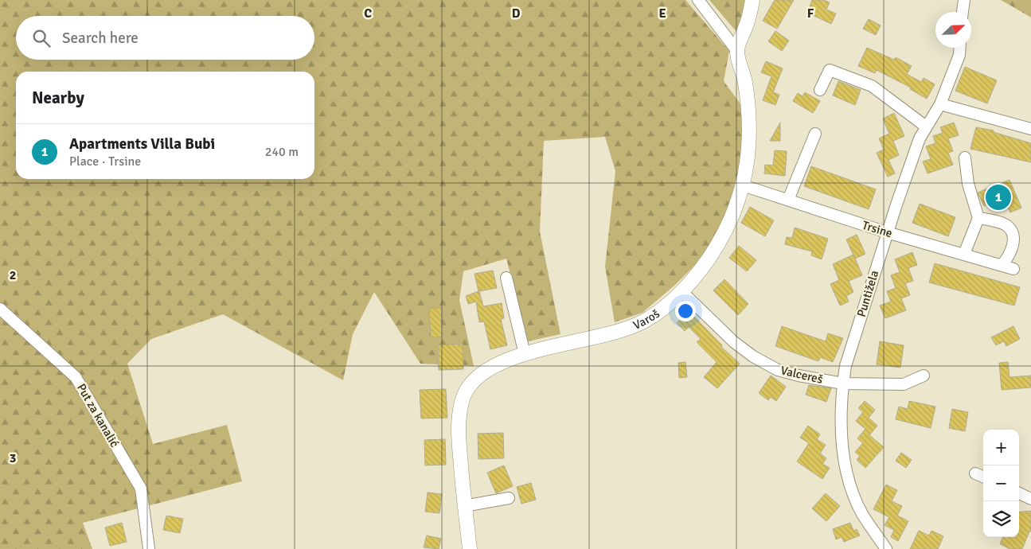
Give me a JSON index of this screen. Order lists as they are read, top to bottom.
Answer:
{
  "streets": {
    "main road": ["Varoš"],
    "street": [
      "Trsine",
      "Puntižela",
      "Valcereš",
      "Put za kanalić"
    ]
  },
  "crossings": [
    ["Trsine", "Puntižela"],
    ["Trsine", "Varoš"],
    ["Puntižela", "Valcereš"],
    ["Varoš", "Valcereš"]
  ],
  "north": "top right",
  "page": {
    "search": "Search here",
    "heading": "Nearby",
    "list": [
      {
        "mark": "1",
        "name": "Apartments Villa Bubi",
        "note": "Place · Trsine",
        "value": "240 m"
      }
    ],
    "pins": "1",
    "map_buttons": ["+", "−"]
  },
  "grid": {
    "columns": [
      "C",
      "D",
      "E",
      "F"
    ],
    "rows": ["2", "3"]
  }
}
